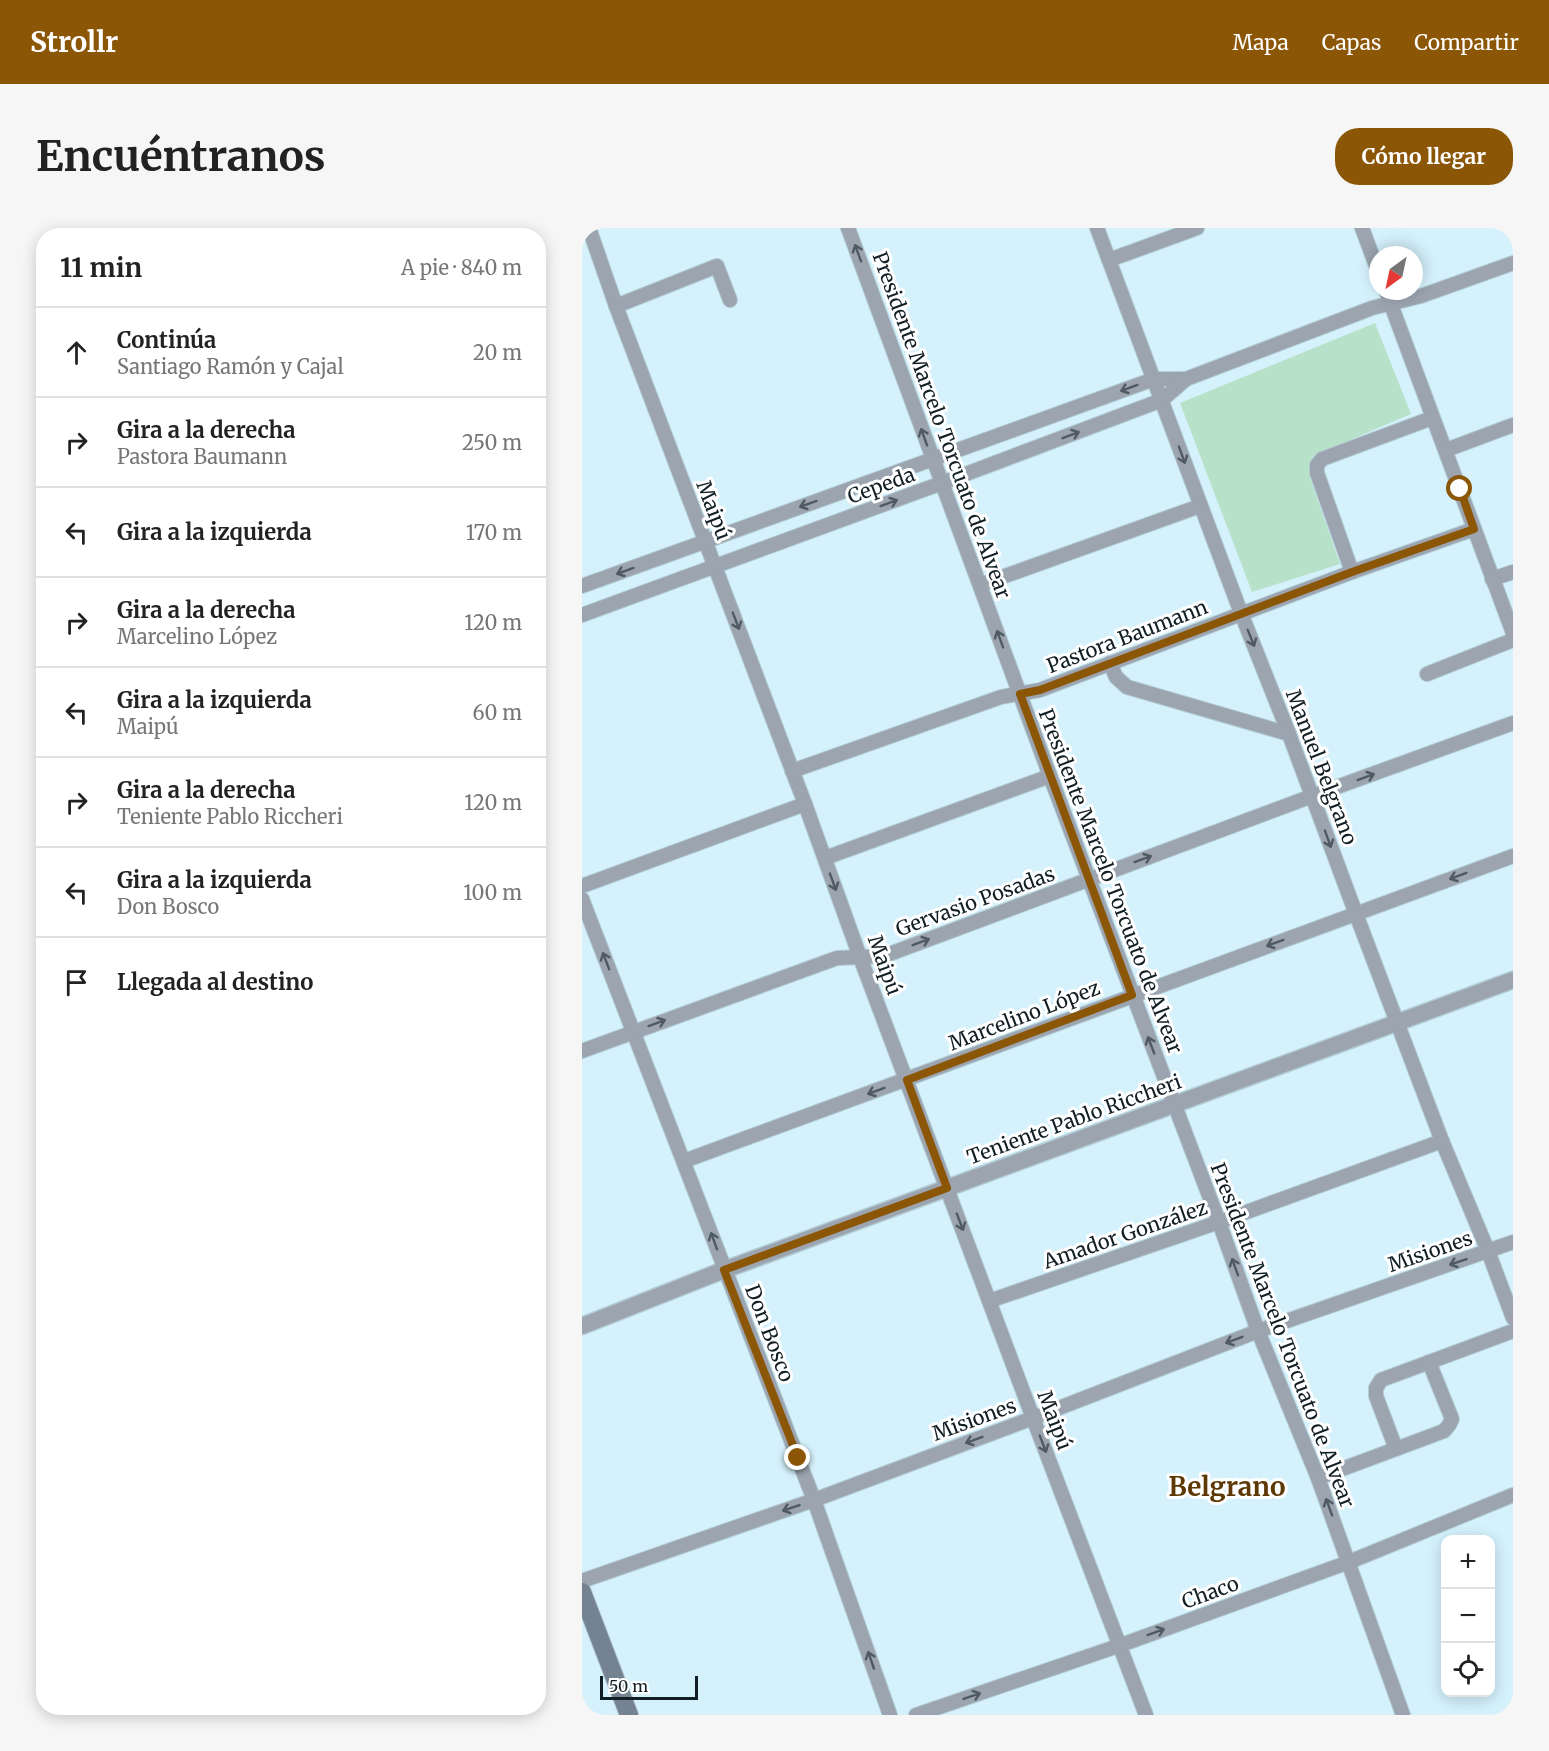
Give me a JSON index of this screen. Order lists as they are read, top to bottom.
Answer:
{
  "streets": {
    "street": [
      "Presidente Marcelo Torcuato de Alvear",
      "Cepeda",
      "Maipú",
      "Pastora Baumann",
      "Manuel Belgrano",
      "Gervasio Posadas",
      "Marcelino López",
      "Teniente Pablo Riccheri",
      "Amador González",
      "Misiones",
      "Don Bosco",
      "Chaco"
    ]
  },
  "crossings": [
    ["Presidente Marcelo Torcuato de Alvear", "Cepeda"],
    ["Presidente Marcelo Torcuato de Alvear", "Pastora Baumann"],
    ["Presidente Marcelo Torcuato de Alvear", "Gervasio Posadas"],
    ["Presidente Marcelo Torcuato de Alvear", "Marcelino López"],
    ["Presidente Marcelo Torcuato de Alvear", "Teniente Pablo Riccheri"],
    ["Presidente Marcelo Torcuato de Alvear", "Amador González"],
    ["Presidente Marcelo Torcuato de Alvear", "Misiones"],
    ["Presidente Marcelo Torcuato de Alvear", "Chaco"],
    ["Cepeda", "Maipú"],
    ["Cepeda", "Manuel Belgrano"],
    ["Maipú", "Pastora Baumann"],
    ["Maipú", "Gervasio Posadas"],
    ["Maipú", "Marcelino López"],
    ["Maipú", "Teniente Pablo Riccheri"],
    ["Maipú", "Amador González"],
    ["Maipú", "Misiones"],
    ["Maipú", "Chaco"],
    ["Pastora Baumann", "Manuel Belgrano"],
    ["Manuel Belgrano", "Gervasio Posadas"],
    ["Manuel Belgrano", "Marcelino López"],
    ["Manuel Belgrano", "Teniente Pablo Riccheri"],
    ["Manuel Belgrano", "Amador González"],
    ["Manuel Belgrano", "Misiones"],
    ["Gervasio Posadas", "Don Bosco"],
    ["Marcelino López", "Don Bosco"],
    ["Teniente Pablo Riccheri", "Don Bosco"],
    ["Misiones", "Don Bosco"]
  ],
  "one_way": [
    "Presidente Marcelo Torcuato de Alvear",
    "Maipú",
    "Marcelino López",
    "Misiones",
    "Don Bosco",
    "Chaco"
  ],
  "districts": ["Belgrano"],
  "scale_bar": "50 m",
  "north": "bottom left",
  "page": {
    "header": "Strollr",
    "nav": ["Mapa", "Capas", "Compartir"],
    "buttons": "Cómo llegar",
    "title": "Encuéntranos",
    "heading": ["11 min", "A pie · 840 m"],
    "list": [
      ["Continúa", "Santiago Ramón y Cajal", "20 m"],
      ["Gira a la derecha", "Pastora Baumann", "250 m"],
      ["Gira a la izquierda", "170 m"],
      ["Gira a la derecha", "Marcelino López", "120 m"],
      ["Gira a la izquierda", "Maipú", "60 m"],
      ["Gira a la derecha", "Teniente Pablo Riccheri", "120 m"],
      ["Gira a la izquierda", "Don Bosco", "100 m"],
      "Llegada al destino"
    ],
    "map_buttons": ["+", "−"],
    "scale": "50 m"
  }
}
